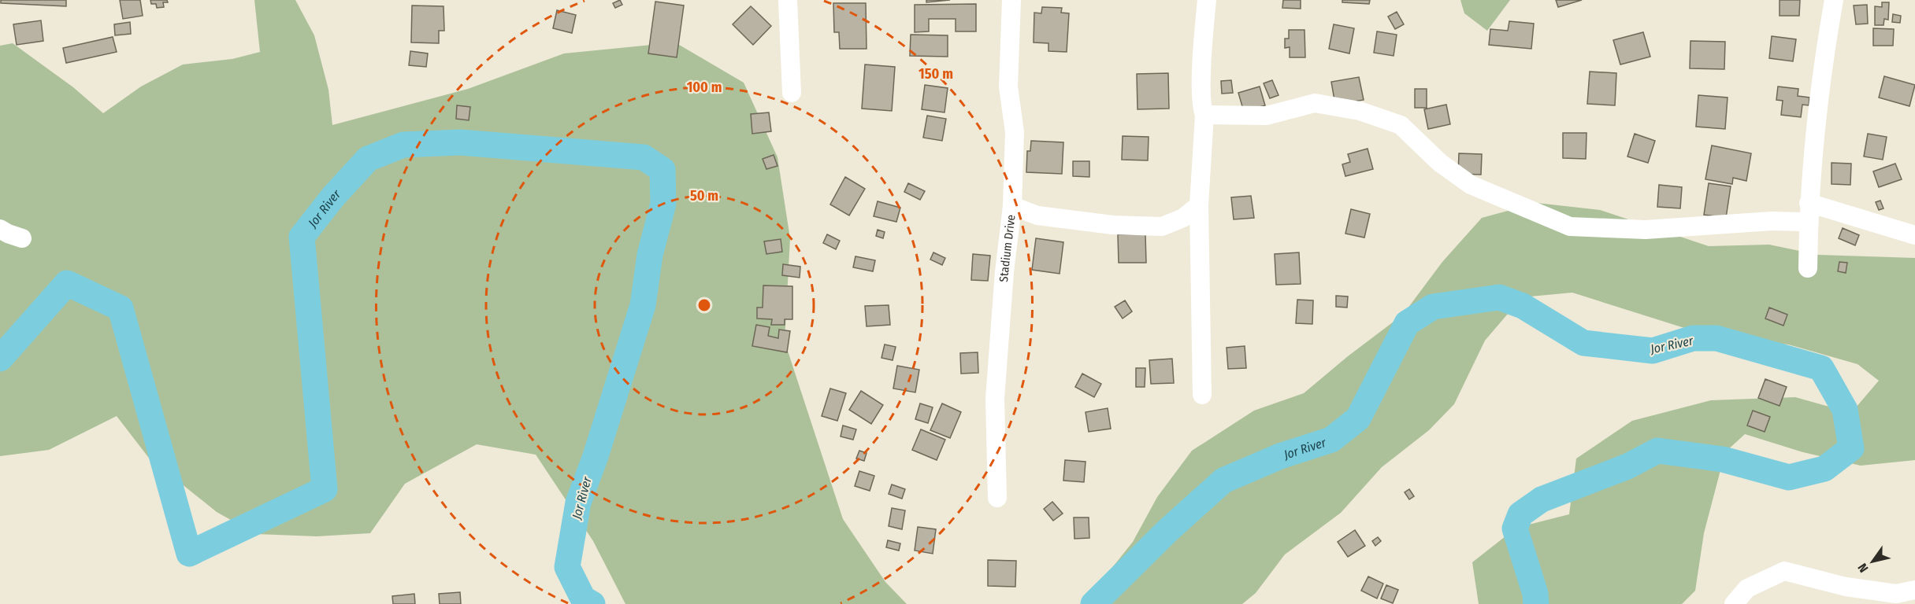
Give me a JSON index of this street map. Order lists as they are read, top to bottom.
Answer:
{
  "streets": {
    "street": ["Stadium Drive"]
  },
  "water": ["Jor River"],
  "north": "bottom left",
  "rings": ["150 m", "100 m", "50 m"]
}
